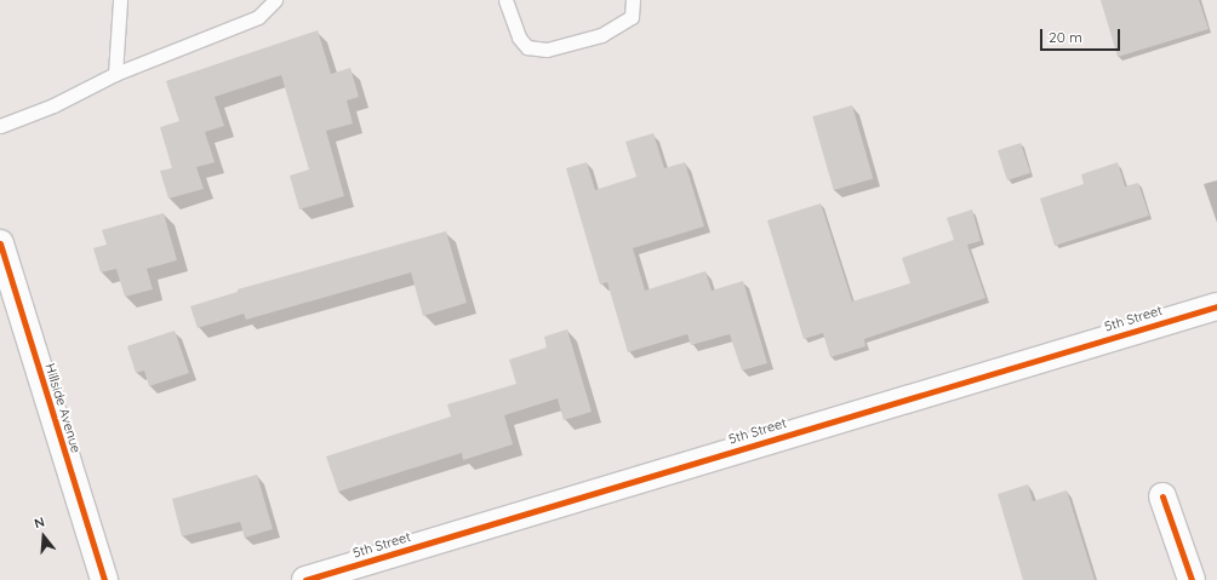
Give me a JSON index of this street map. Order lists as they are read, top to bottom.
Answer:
{
  "streets": {
    "street": ["5th Street", "Hillside Avenue"]
  },
  "scale_bar": "20 m",
  "north": "top"
}
